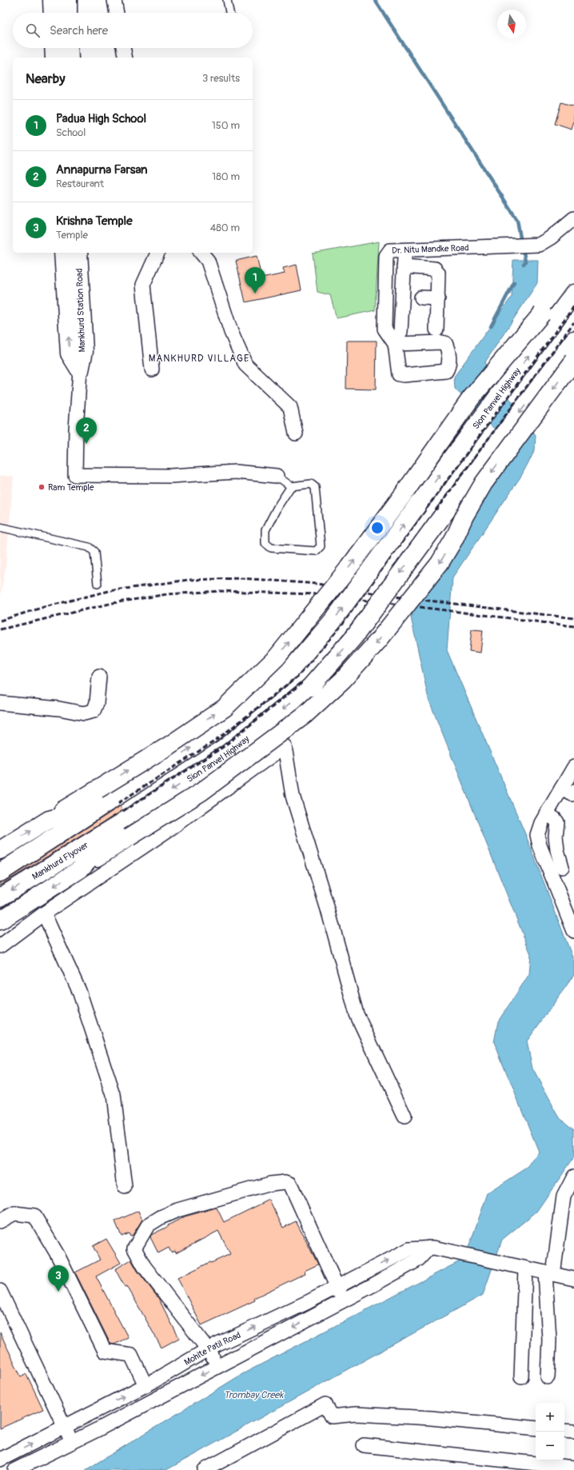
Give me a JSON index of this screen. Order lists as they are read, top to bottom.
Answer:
{
  "streets": {
    "main road": ["Mankhurd Station Road", "Sion Panvel Highway", "Mankhurd Flyover"],
    "street": ["Dr. Nitu Mandke Road", "Mohite Patil Road"]
  },
  "crossings": [
    ["Sion Panvel Highway", "Mankhurd Flyover"]
  ],
  "districts": ["MANKHURD VILLAGE"],
  "water": ["Trombay Creek"],
  "places": ["Ram Temple"],
  "north": "bottom",
  "page": {
    "search": "Search here",
    "heading": ["Nearby", "3 results"],
    "list": [
      {
        "mark": "1",
        "name": "Padua High School",
        "note": "School",
        "value": "150 m"
      },
      {
        "mark": "2",
        "name": "Annapurna Farsan",
        "note": "Restaurant",
        "value": "180 m"
      },
      {
        "mark": "3",
        "name": "Krishna Temple",
        "note": "Temple",
        "value": "480 m"
      }
    ],
    "pins": ["1", "2", "3"],
    "map_buttons": ["+", "−"]
  }
}
